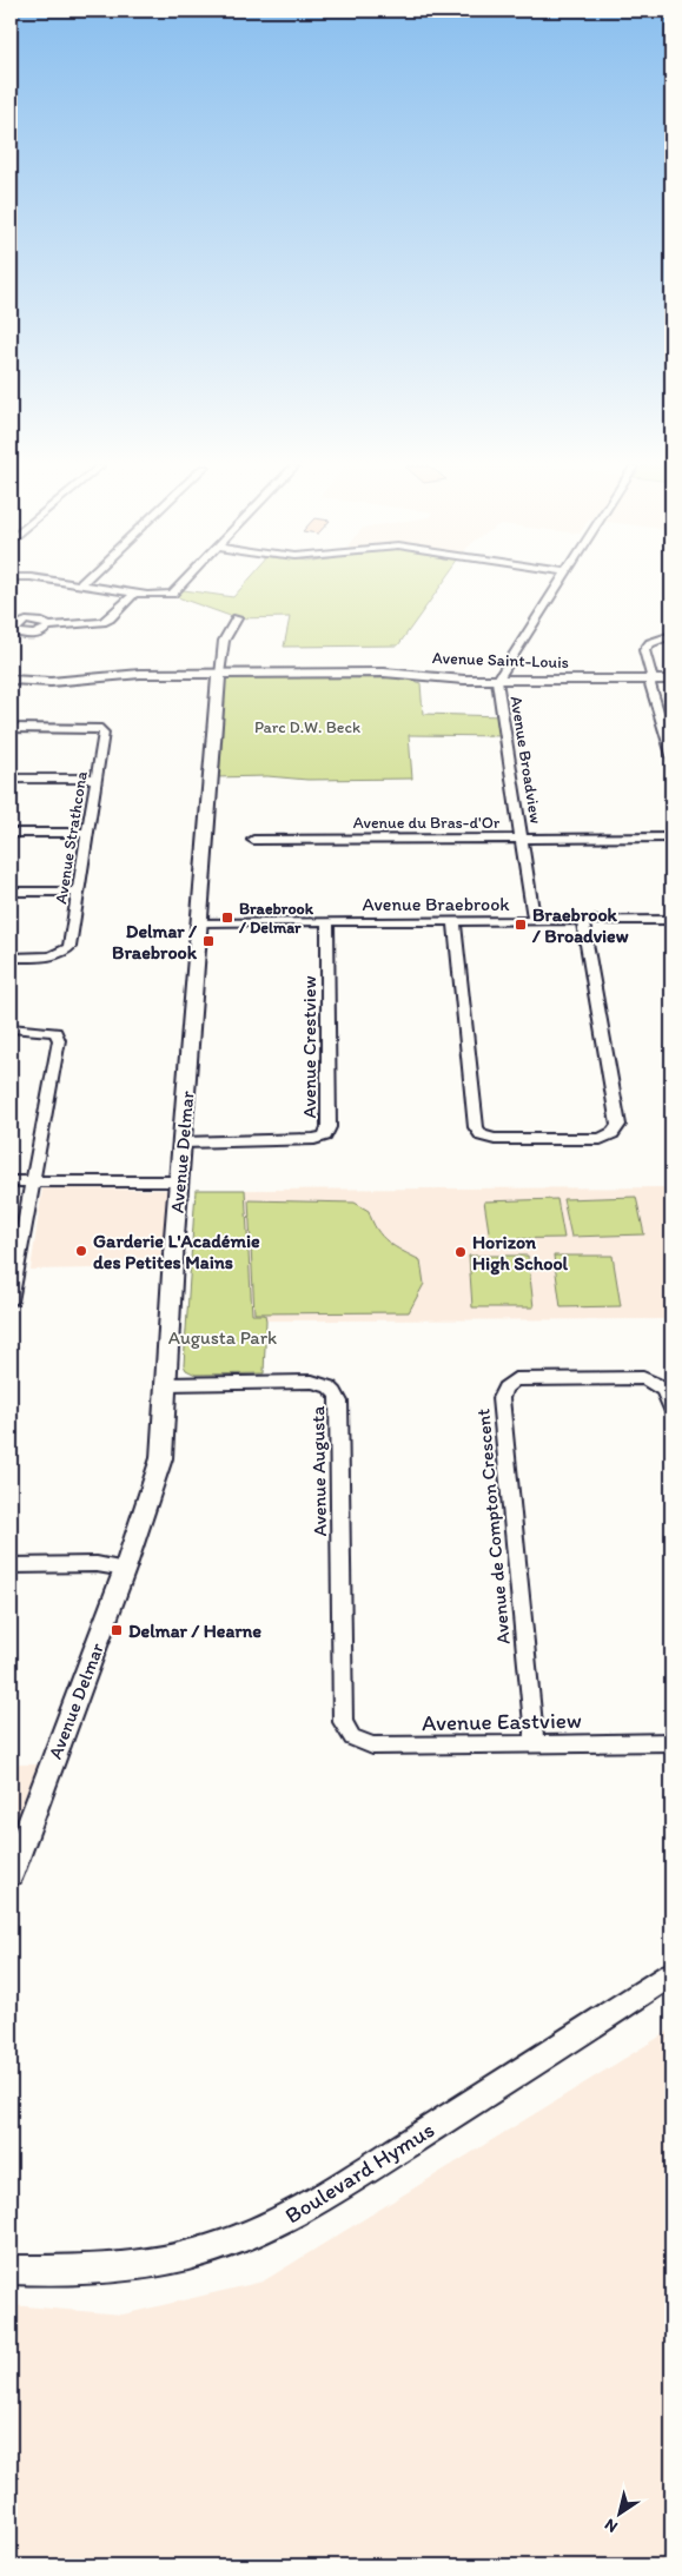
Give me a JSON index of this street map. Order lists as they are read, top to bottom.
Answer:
{
  "streets": {
    "street": [
      "Avenue Saint-Louis",
      "Avenue Broadview",
      "Avenue du Bras-d'Or",
      "Avenue Strathcona",
      "Avenue Braebrook",
      "Avenue Crestview",
      "Avenue Delmar",
      "Avenue Augusta",
      "Avenue de Compton Crescent",
      "Avenue Eastview",
      "Boulevard Hymus"
    ]
  },
  "crossings": [
    ["Avenue Saint-Louis", "Avenue Broadview"],
    ["Avenue Saint-Louis", "Avenue Delmar"],
    ["Avenue Broadview", "Avenue du Bras-d'Or"],
    ["Avenue Broadview", "Avenue Braebrook"],
    ["Avenue Braebrook", "Avenue Crestview"],
    ["Avenue Braebrook", "Avenue Delmar"],
    ["Avenue Crestview", "Avenue Delmar"],
    ["Avenue Delmar", "Avenue Augusta"],
    ["Avenue Augusta", "Avenue Eastview"],
    ["Avenue de Compton Crescent", "Avenue Eastview"]
  ],
  "parks": ["Parc D.W. Beck", "Augusta Park"],
  "places": {
    "transit": [
      "Braebrook / Delmar",
      "Braebrook / Broadview",
      "Delmar / Braebrook",
      "Delmar / Hearne"
    ],
    "other": ["Garderie L'Académie des Petites Mains", "Horizon High School"]
  },
  "north": "bottom left"
}
